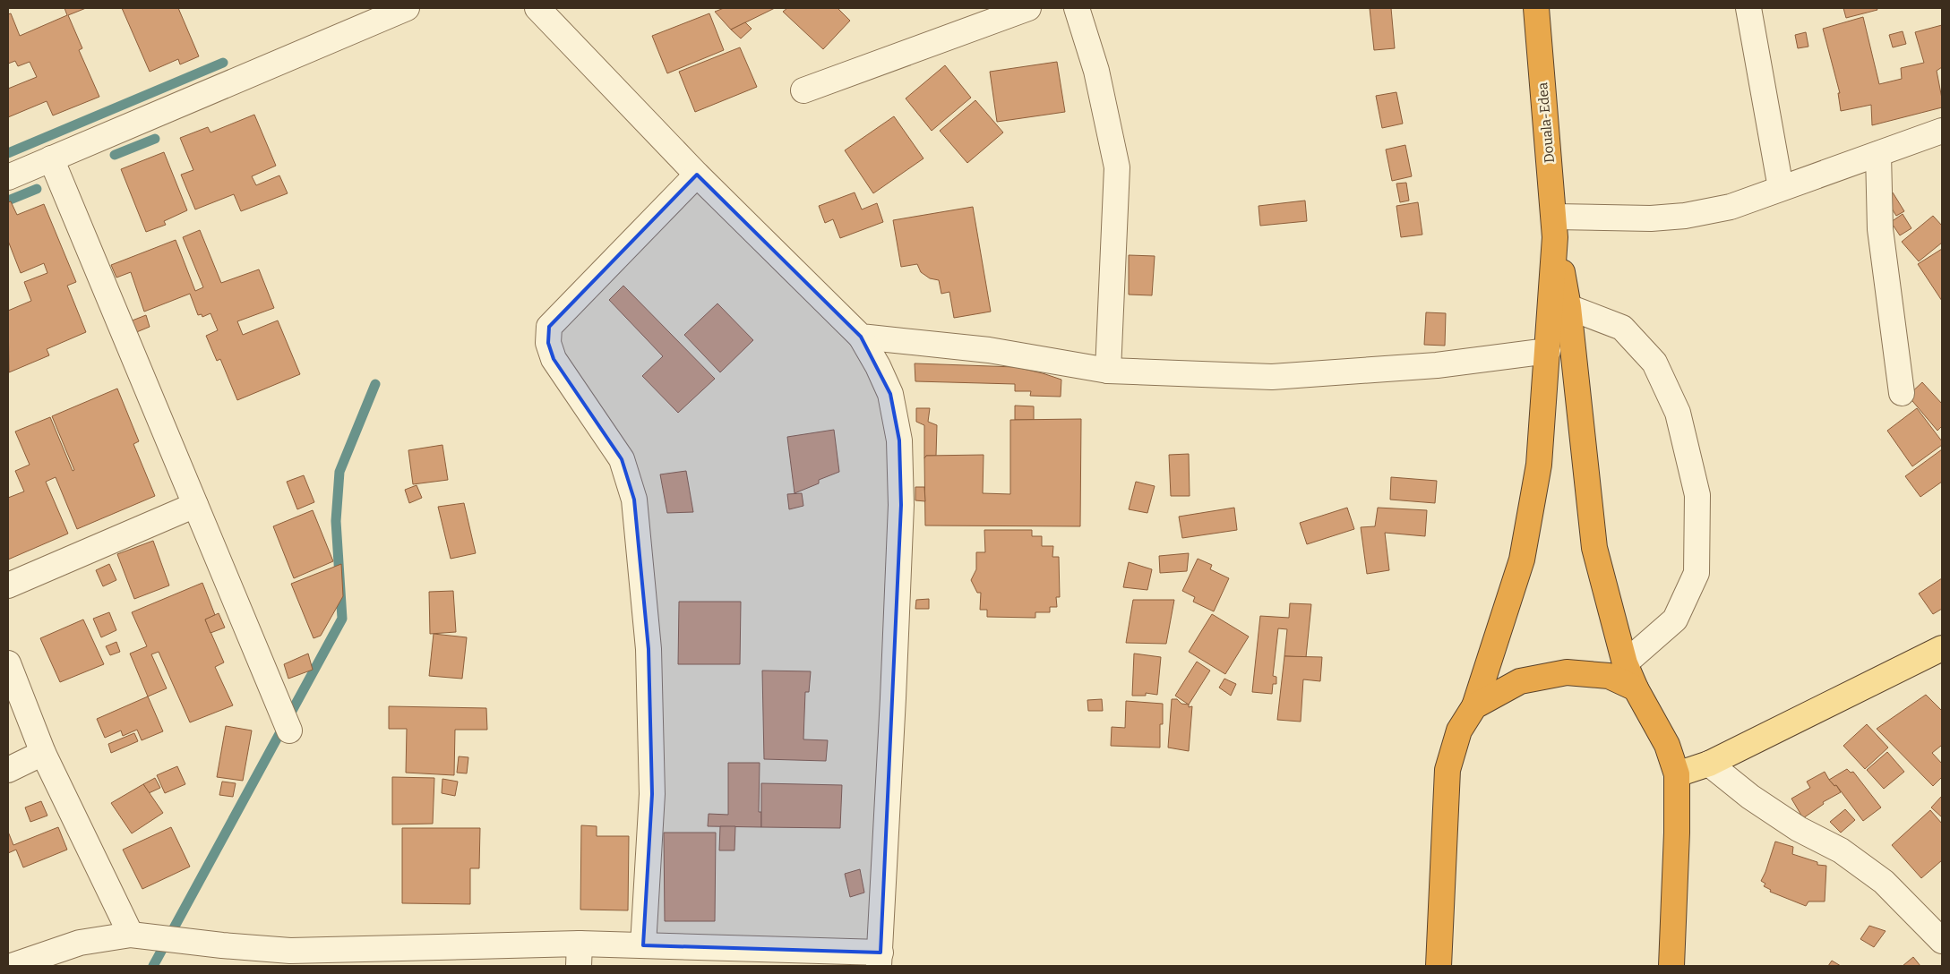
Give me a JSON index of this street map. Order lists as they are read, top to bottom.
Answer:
{
  "streets": {
    "highway": ["Douala-Edea"]
  }
}
